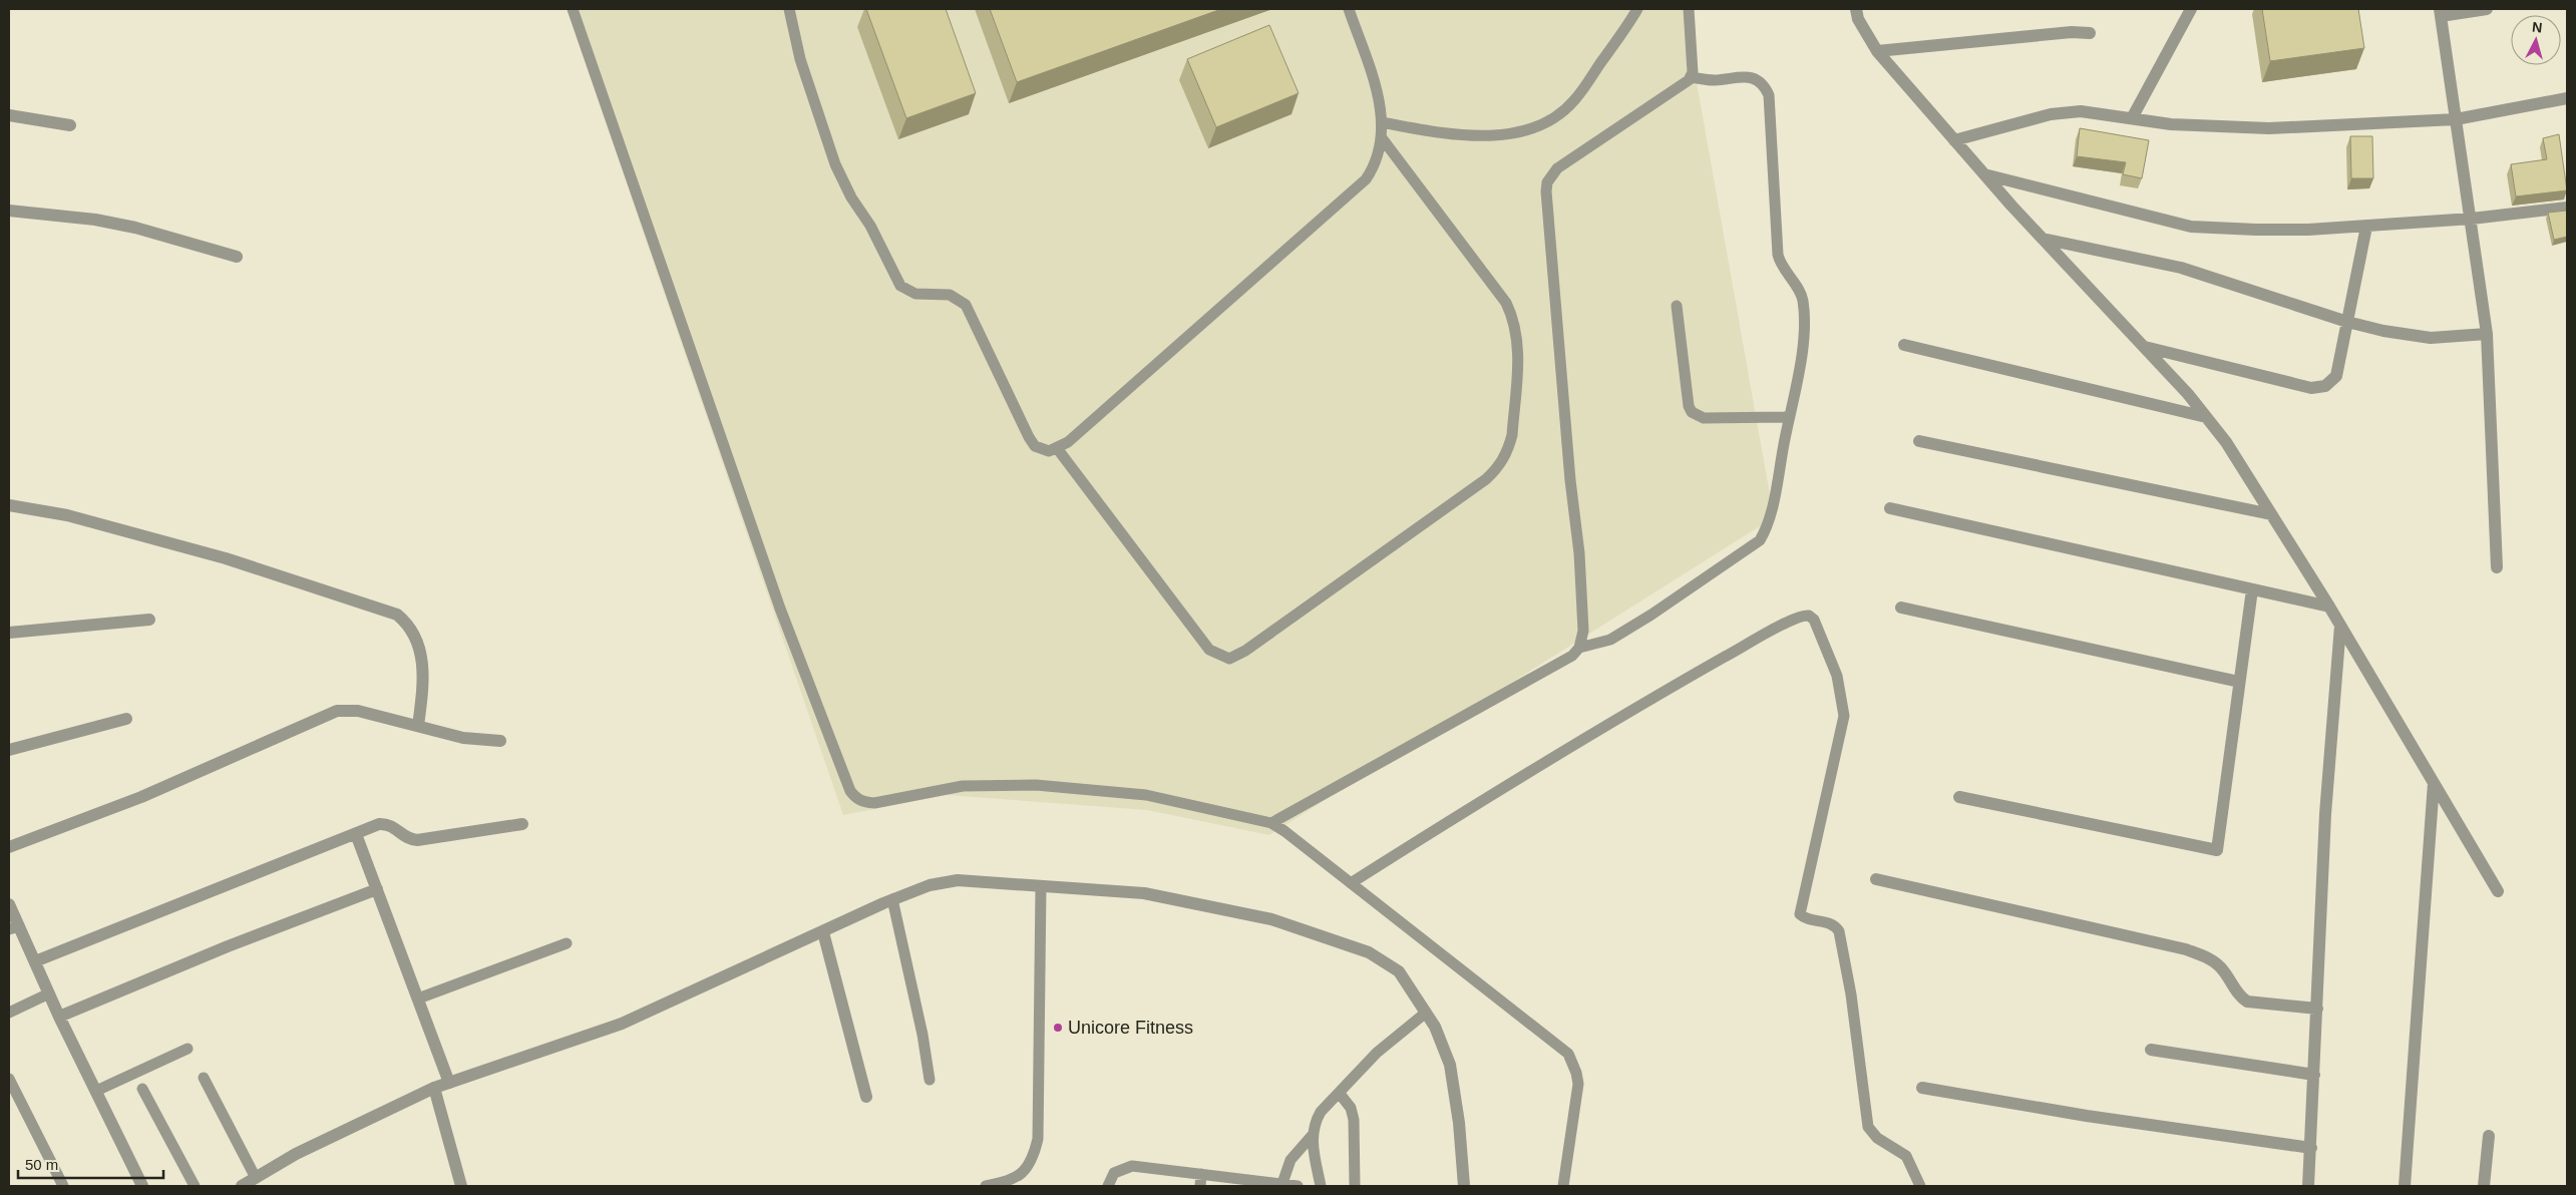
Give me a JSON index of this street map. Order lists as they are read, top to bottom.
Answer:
{
  "places": ["Unicore Fitness"],
  "scale_bar": "50 m",
  "north": "top"
}
